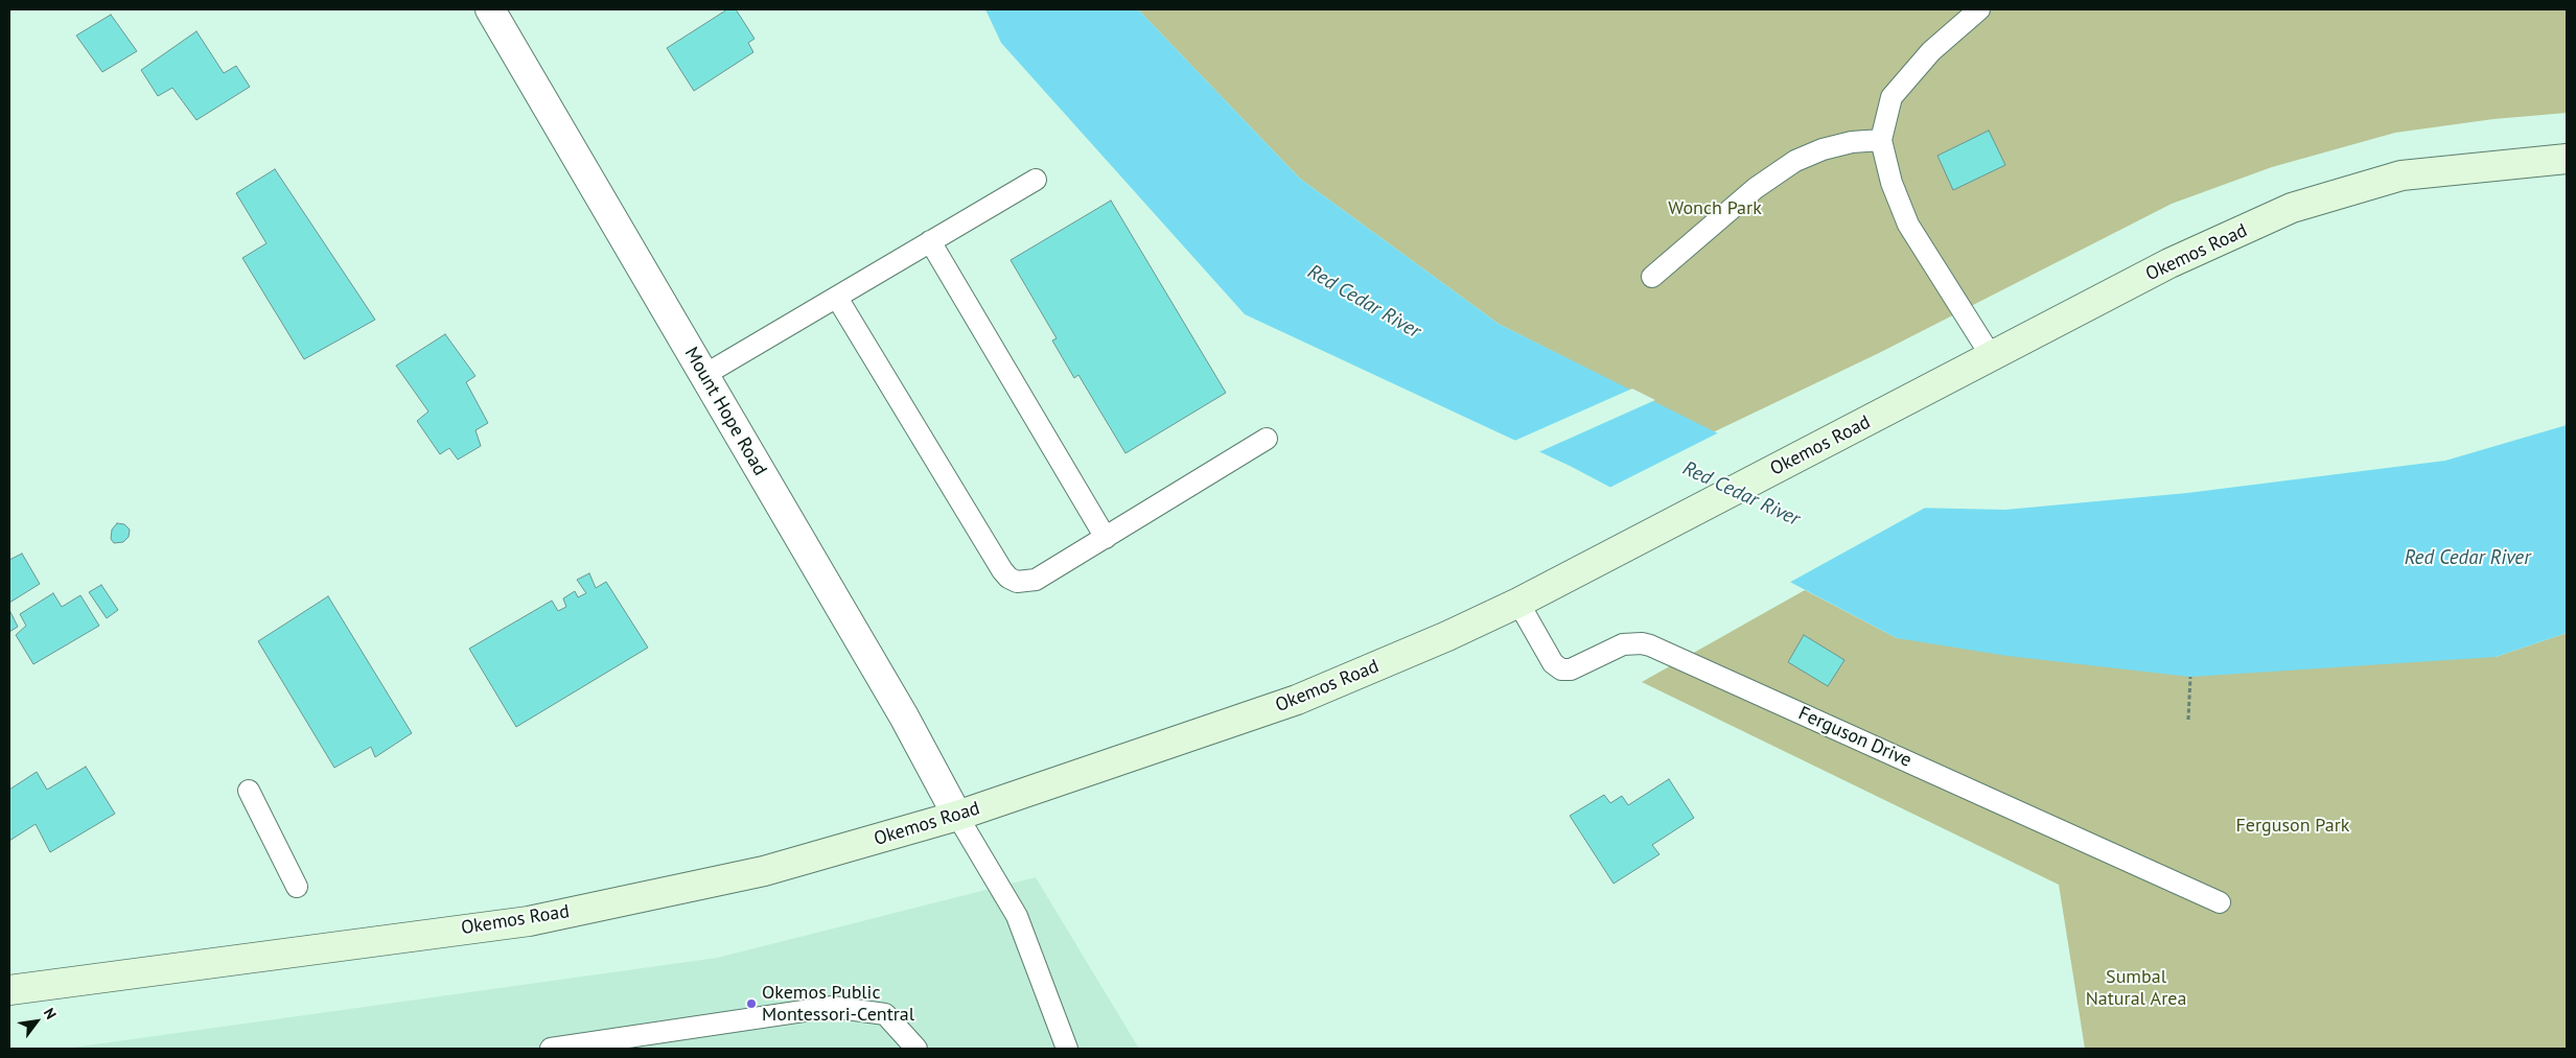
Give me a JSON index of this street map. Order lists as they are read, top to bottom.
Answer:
{
  "streets": {
    "main road": ["Okemos Road"],
    "street": ["Mount Hope Road"],
    "lane": ["Ferguson Drive"]
  },
  "crossings": [
    ["Okemos Road", "Mount Hope Road"],
    ["Okemos Road", "Ferguson Drive"]
  ],
  "water": ["Red Cedar River"],
  "parks": ["Wonch Park", "Ferguson Park", "Sumbal Natural Area"],
  "places": ["Okemos Public Montessori-Central"],
  "north": "top right"
}
